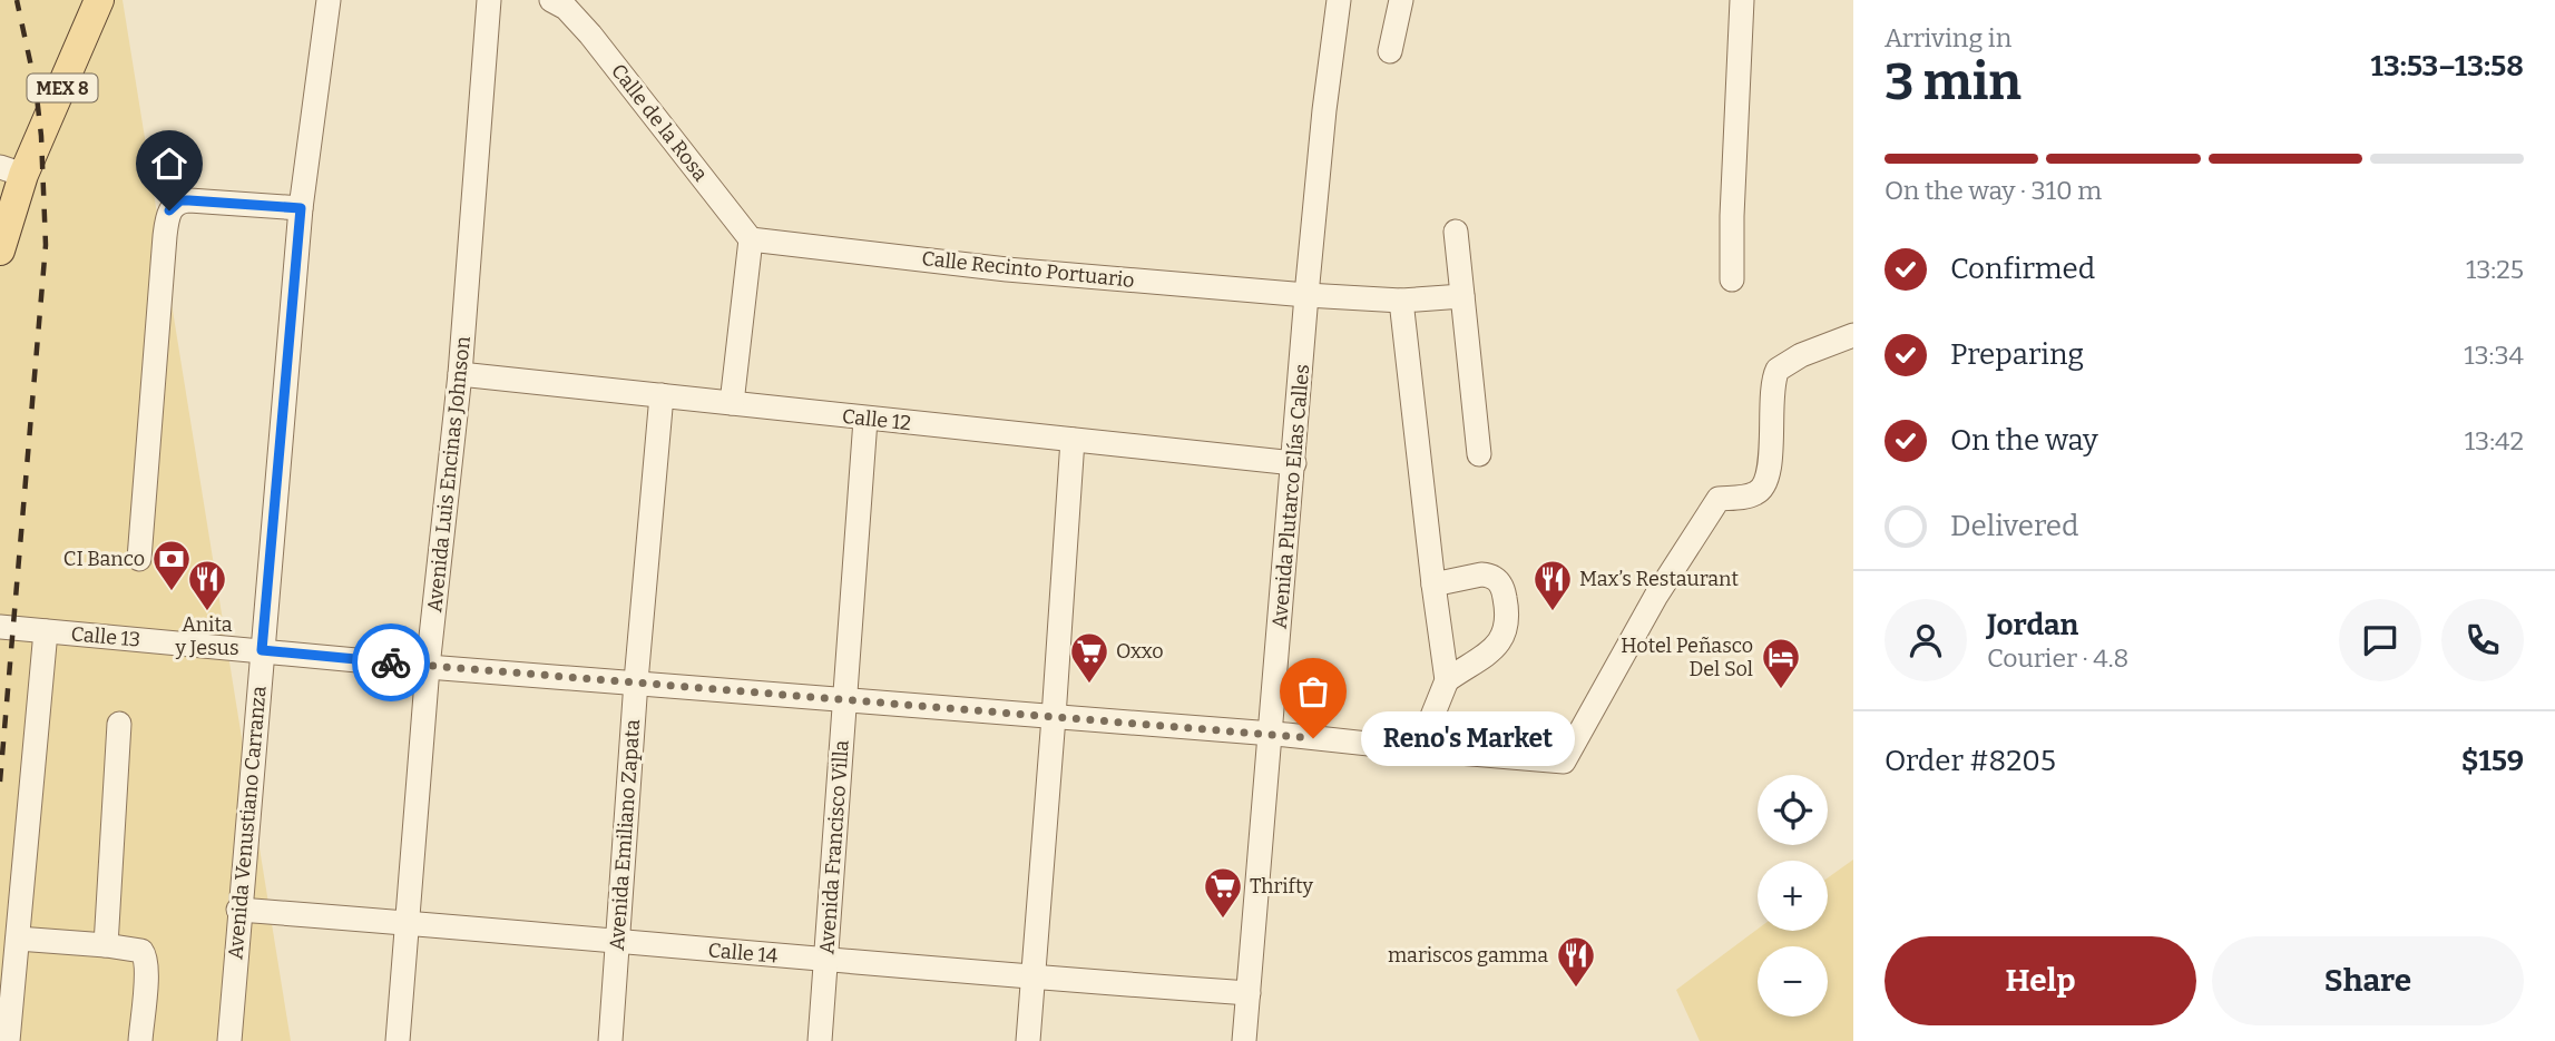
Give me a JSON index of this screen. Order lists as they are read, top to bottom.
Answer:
{
  "streets": {
    "main road": ["MEX 8"],
    "street": [
      "Calle de la Rosa",
      "Calle Recinto Portuario",
      "Calle 12",
      "Avenida Luis Encinas Johnson",
      "Avenida Plutarco Elías Calles",
      "Calle 13",
      "Avenida Venustiano Carranza",
      "Avenida Emiliano Zapata",
      "Avenida Francisco Villa",
      "Calle 14"
    ]
  },
  "crossings": [
    ["Calle de la Rosa", "Calle Recinto Portuario"],
    ["Calle Recinto Portuario", "Avenida Plutarco Elías Calles"],
    ["Calle 12", "Avenida Luis Encinas Johnson"],
    ["Calle 12", "Avenida Plutarco Elías Calles"],
    ["Calle 12", "Avenida Emiliano Zapata"],
    ["Calle 12", "Avenida Francisco Villa"],
    ["Avenida Luis Encinas Johnson", "Calle 13"],
    ["Avenida Luis Encinas Johnson", "Calle 14"],
    ["Avenida Plutarco Elías Calles", "Calle 13"],
    ["Avenida Plutarco Elías Calles", "Calle 14"],
    ["Calle 13", "Avenida Venustiano Carranza"],
    ["Calle 13", "Avenida Emiliano Zapata"],
    ["Calle 13", "Avenida Francisco Villa"],
    ["Avenida Venustiano Carranza", "Calle 14"],
    ["Avenida Emiliano Zapata", "Calle 14"],
    ["Avenida Francisco Villa", "Calle 14"]
  ],
  "places": {
    "bank": ["CI Banco"],
    "restaurant": ["Anita y Jesus", "Max’s Restaurant", "mariscos gamma"],
    "supermarket": ["Oxxo", "Thrifty"],
    "hotel": ["Hotel Peñasco Del Sol"],
    "other": ["Reno's Market"]
  },
  "page": {
    "heading": ["3 min", "Arriving in", "13:53–13:58"],
    "panel": [
      "Jordan",
      "Courier · 4.8",
      "Order #8205",
      "$159"
    ],
    "bar": "On the way · 310 m",
    "list": [
      ["Confirmed", "13:25"],
      ["Preparing", "13:34"],
      ["On the way", "13:42"],
      "Delivered"
    ],
    "bubble": "Reno's Market",
    "map_buttons": ["+", "−"],
    "buttons": ["Help", "Share"]
  }
}
